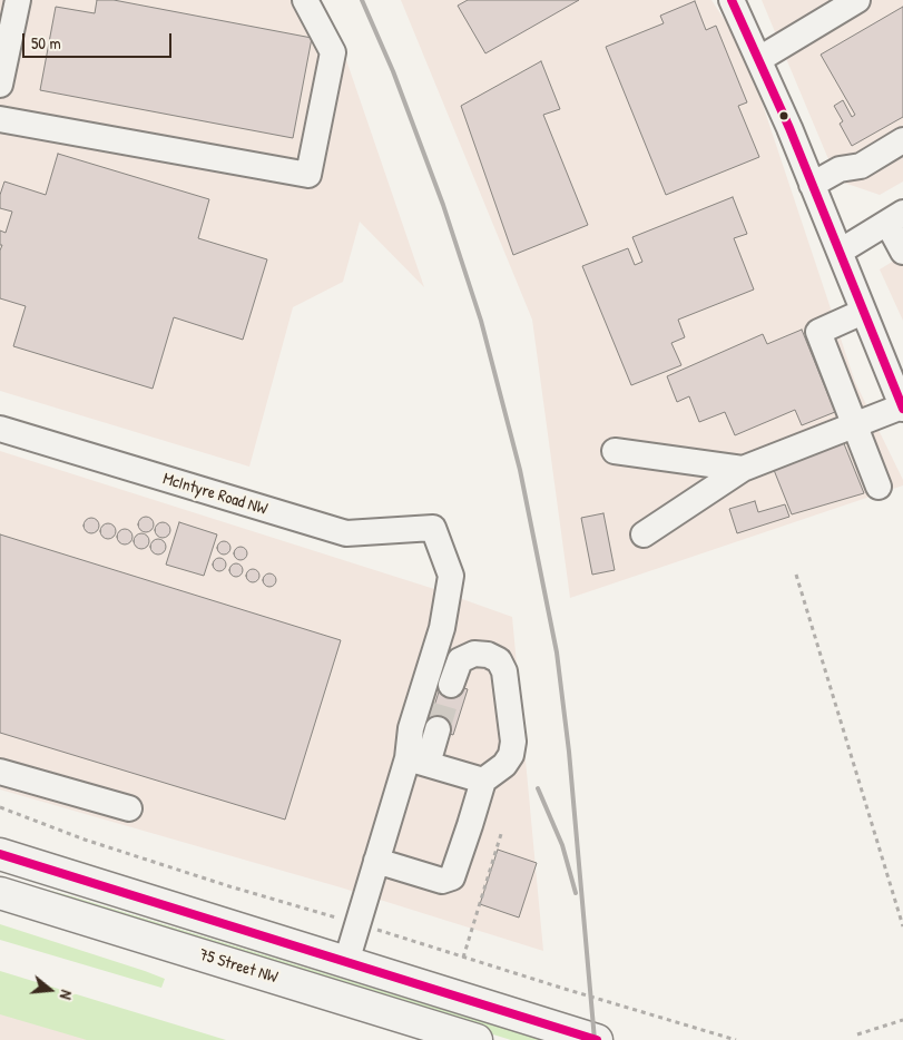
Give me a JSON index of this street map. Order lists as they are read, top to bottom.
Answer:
{
  "streets": {
    "main road": ["75 Street NW"],
    "street": ["McIntyre Road NW"]
  },
  "scale_bar": "50 m",
  "north": "right"
}
